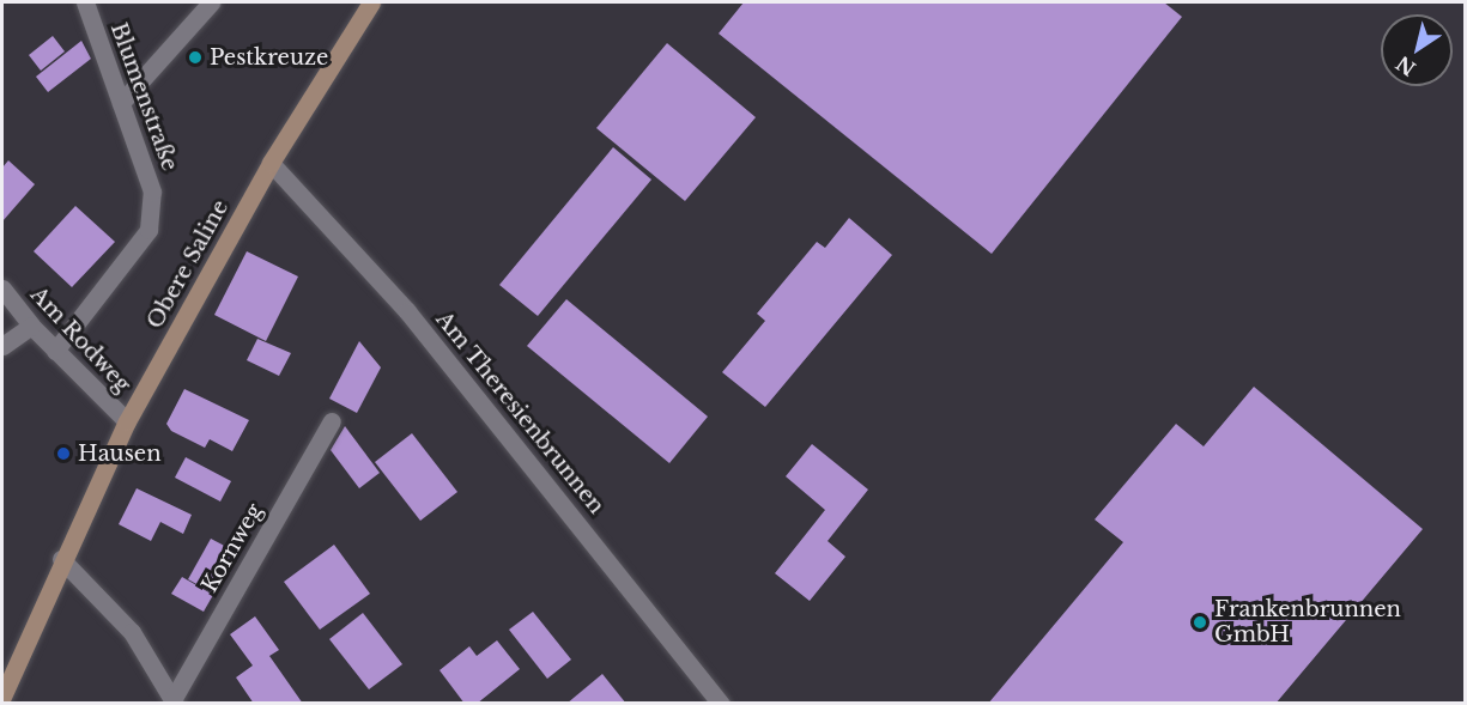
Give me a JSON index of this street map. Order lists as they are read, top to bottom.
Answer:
{
  "streets": {
    "main road": ["Obere Saline"],
    "street": [
      "Blumenstraße",
      "Am Rodweg",
      "Am Theresienbrunnen",
      "Kornweg"
    ]
  },
  "crossings": [
    ["Blumenstraße", "Am Rodweg"],
    ["Obere Saline", "Am Rodweg"],
    ["Obere Saline", "Am Theresienbrunnen"]
  ],
  "places": ["Pestkreuze", "Hausen", "Frankenbrunnen GmbH"],
  "north": "bottom left"
}
